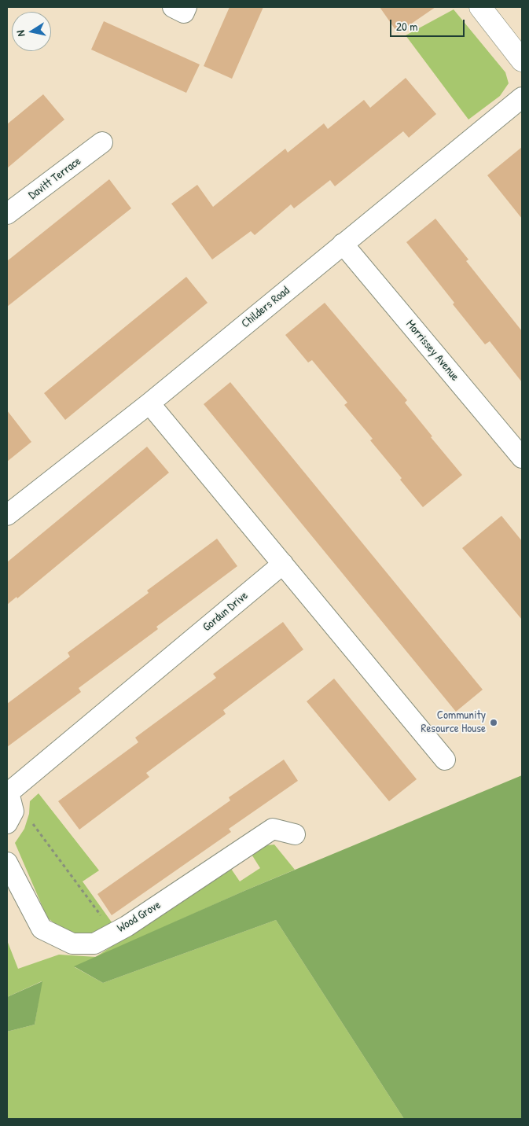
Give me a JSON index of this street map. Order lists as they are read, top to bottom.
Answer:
{
  "streets": {
    "street": [
      "Davitt Terrace",
      "Childers Road",
      "Morrissey Avenue",
      "Gordun Drive",
      "Wood Grove"
    ]
  },
  "crossings": [
    ["Childers Road", "Morrissey Avenue"]
  ],
  "places": ["Community Resource House"],
  "scale_bar": "20 m",
  "north": "left"
}
